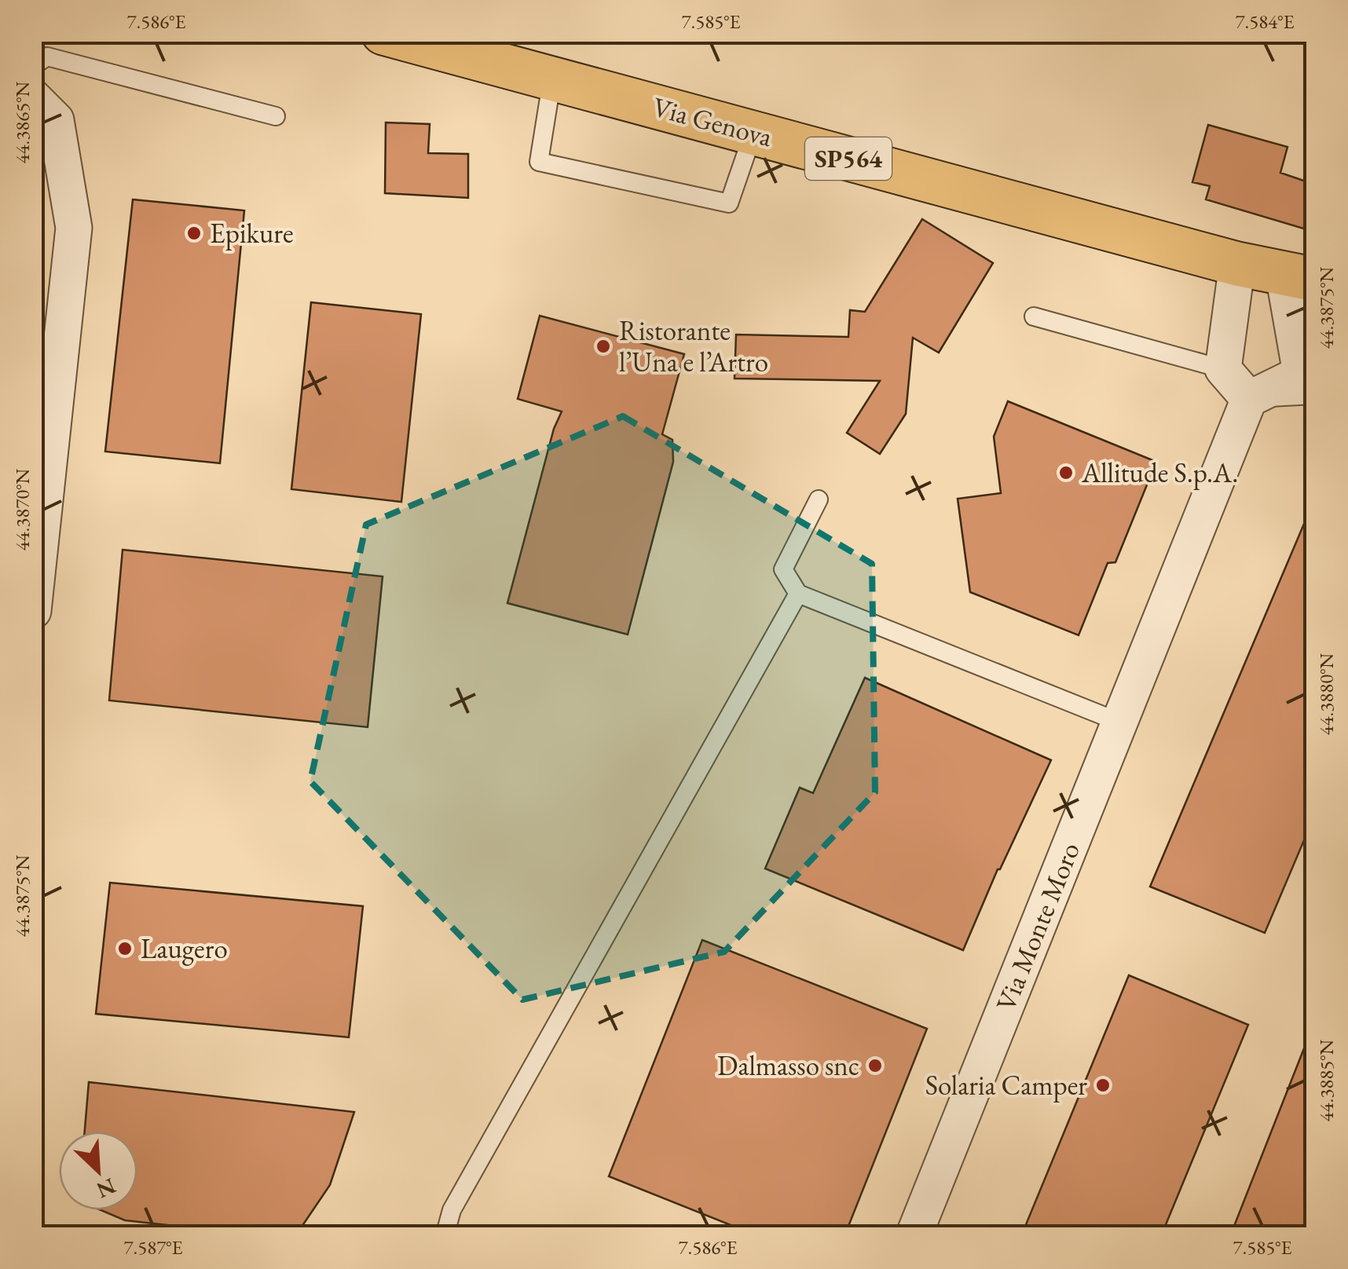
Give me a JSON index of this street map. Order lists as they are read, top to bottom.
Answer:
{
  "streets": {
    "main road": ["Via Genova", "SP564"],
    "street": ["Via Monte Moro"]
  },
  "places": [
    "Epikure",
    "Ristorante l’Una e l’Artro",
    "Allitude S.p.A.",
    "Laugero",
    "Dalmasso snc",
    "Solaria Camper"
  ],
  "north": "bottom right",
  "coordinates": [
    "7.586°E",
    "7.585°E",
    "7.584°E",
    "44.3865°N",
    "44.3875°N",
    "44.3870°N",
    "44.3880°N",
    "44.3885°N",
    "7.587°E"
  ]
}
